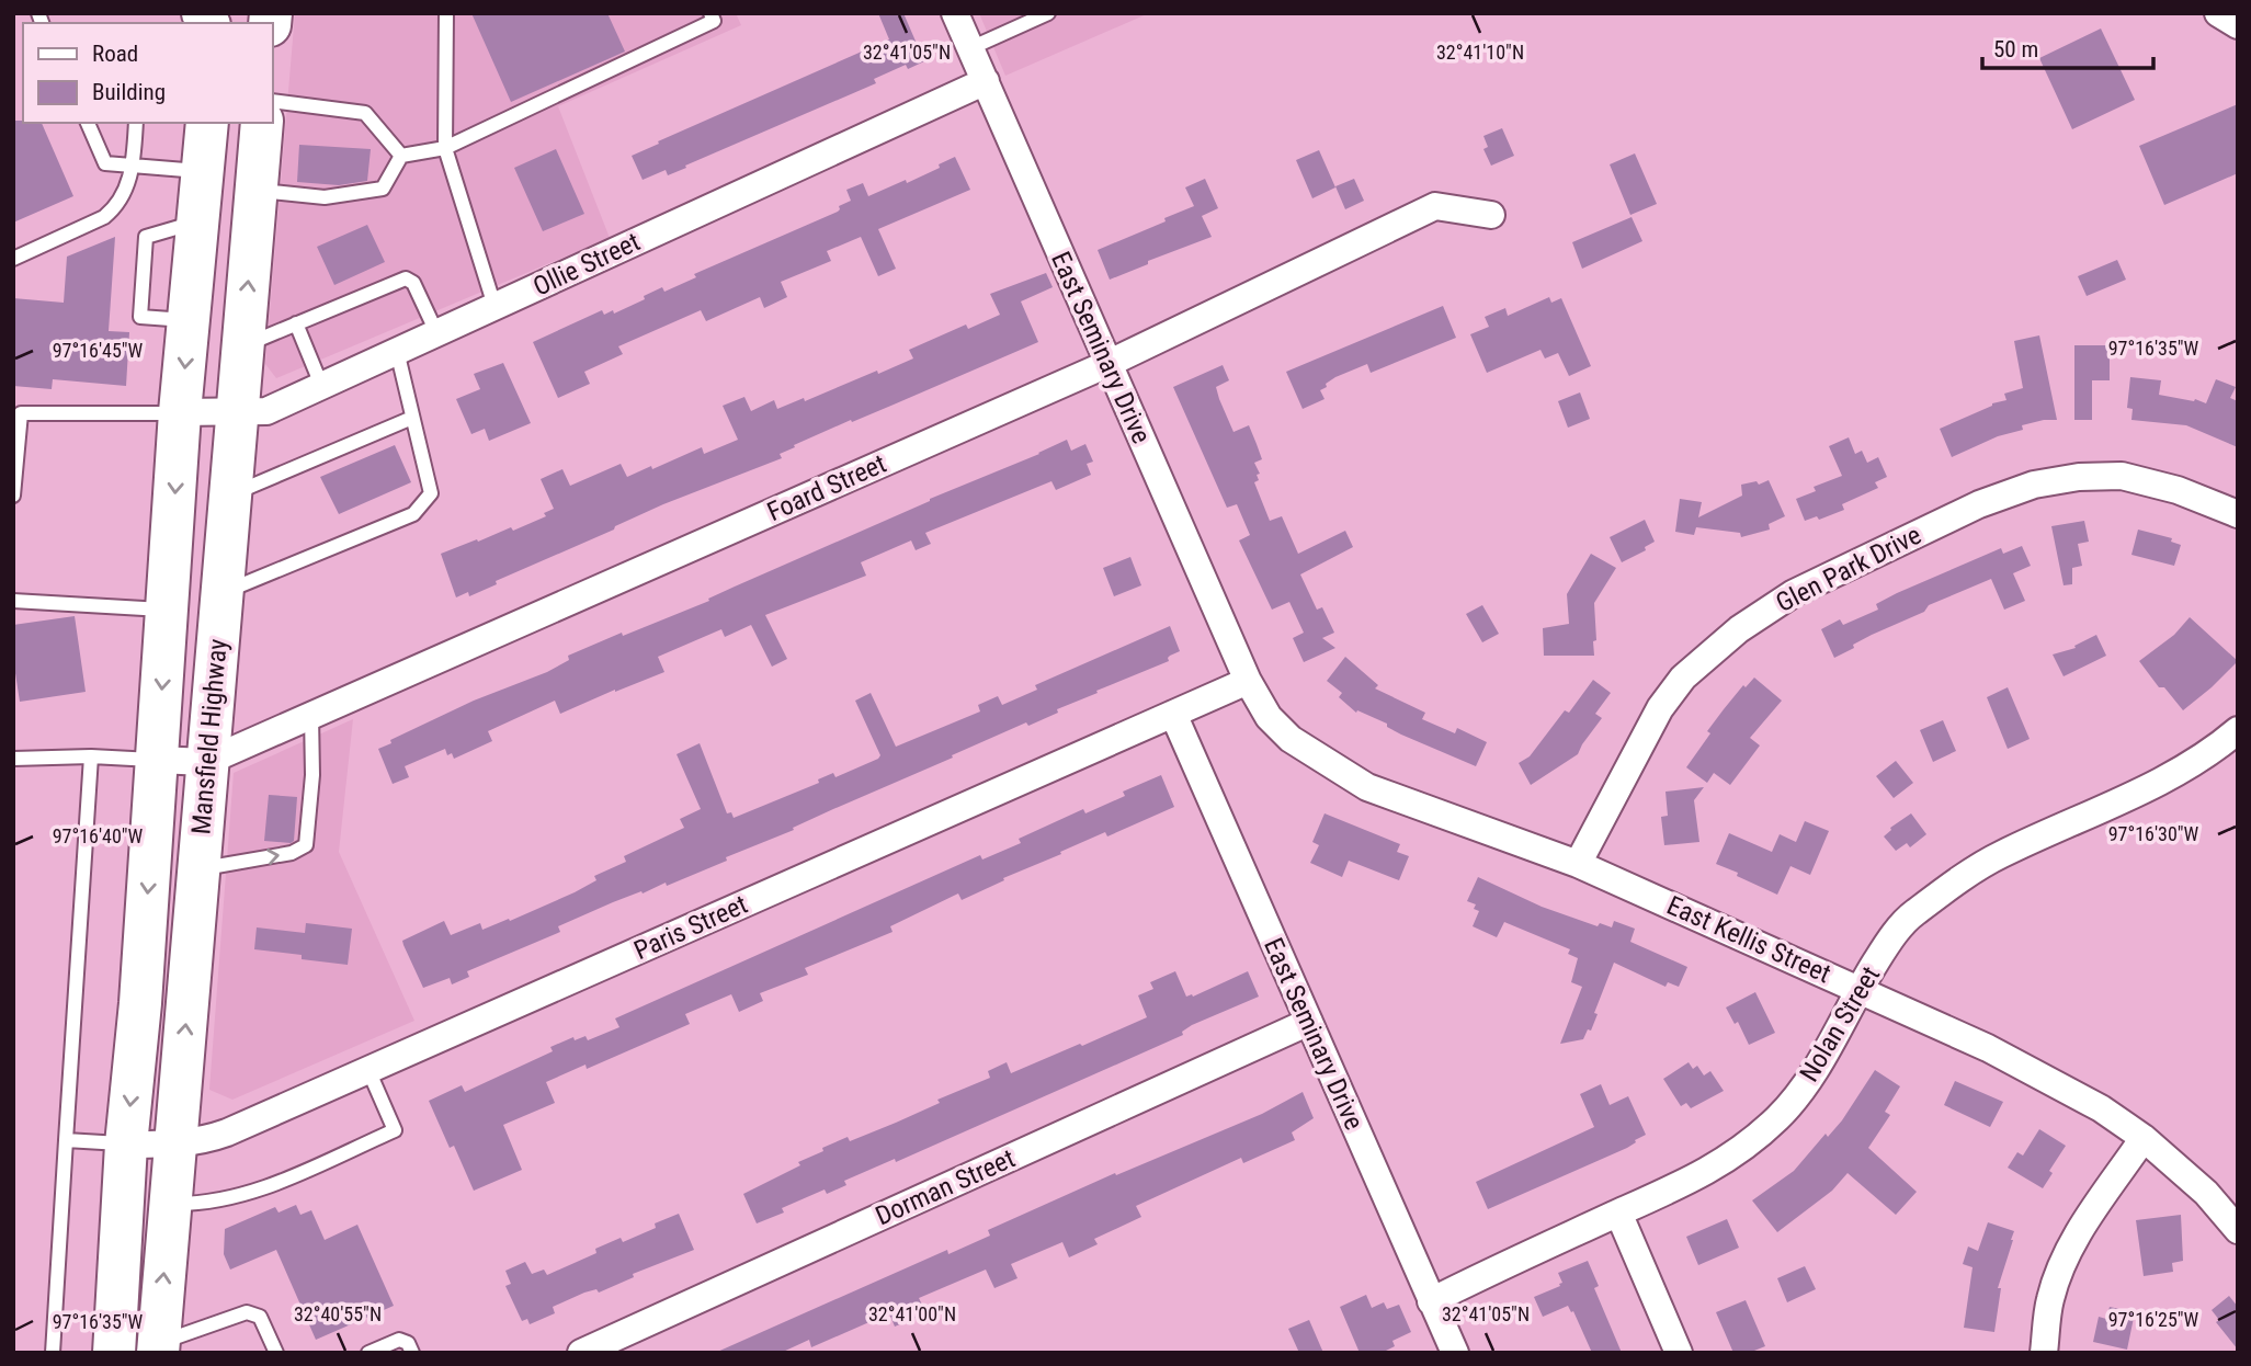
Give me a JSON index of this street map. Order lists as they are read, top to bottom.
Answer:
{
  "streets": {
    "main road": ["Mansfield Highway"],
    "street": [
      "Ollie Street",
      "East Seminary Drive",
      "Foard Street",
      "Glen Park Drive",
      "Paris Street",
      "East Kellis Street",
      "Nolan Street",
      "Dorman Street"
    ]
  },
  "crossings": [
    ["Ollie Street", "East Seminary Drive"],
    ["Ollie Street", "Mansfield Highway"],
    ["East Seminary Drive", "Foard Street"],
    ["East Seminary Drive", "Paris Street"],
    ["East Seminary Drive", "East Kellis Street"],
    ["East Seminary Drive", "Nolan Street"],
    ["East Seminary Drive", "Dorman Street"],
    ["Foard Street", "Mansfield Highway"],
    ["Glen Park Drive", "East Kellis Street"],
    ["Mansfield Highway", "Paris Street"],
    ["Paris Street", "East Kellis Street"],
    ["East Kellis Street", "Nolan Street"]
  ],
  "legend": ["Road", "Building"],
  "scale_bar": "50 m",
  "coordinates": [
    "32°41'05\"N",
    "32°41'10\"N",
    "97°16'35\"W",
    "97°16'45\"W",
    "97°16'30\"W",
    "97°16'40\"W",
    "32°40'55\"N",
    "32°41'00\"N",
    "97°16'25\"W"
  ]
}
